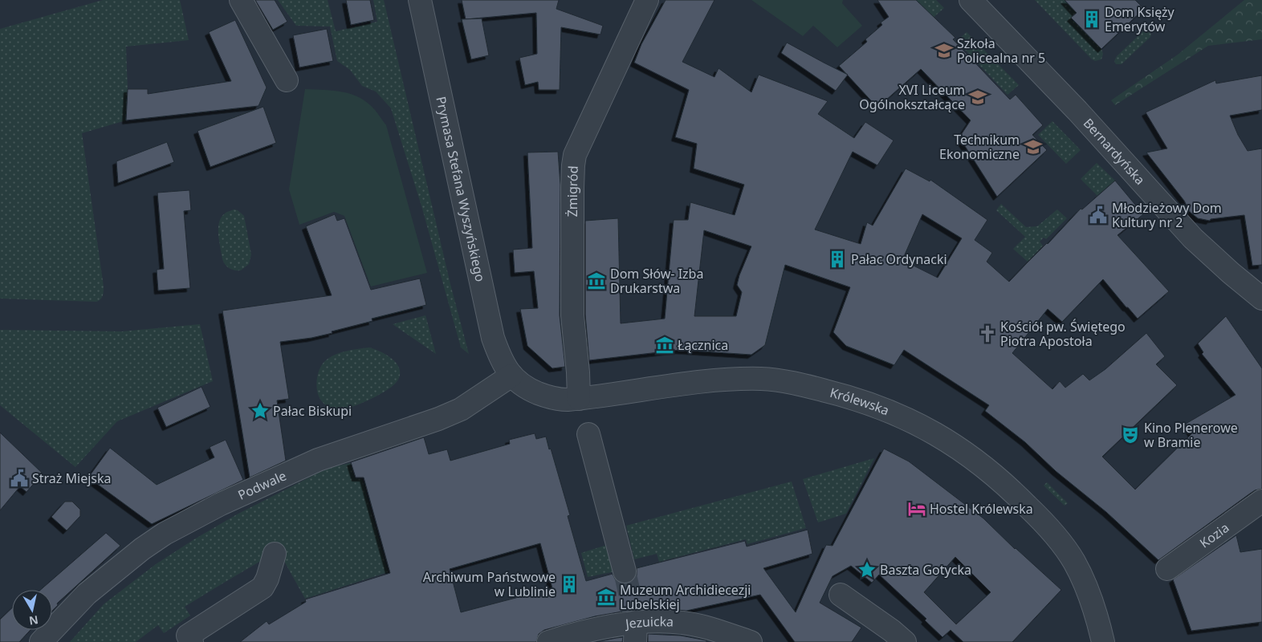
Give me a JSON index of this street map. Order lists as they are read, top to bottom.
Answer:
{
  "streets": {
    "street": [
      "Bernardyńska",
      "Prymasa Stefana Wyszyńskiego",
      "Żmigród",
      "Królewska",
      "Podwale",
      "Kozia",
      "Jezuicka"
    ]
  },
  "crossings": [
    ["Prymasa Stefana Wyszyńskiego", "Królewska"],
    ["Prymasa Stefana Wyszyńskiego", "Podwale"],
    ["Żmigród", "Królewska"],
    ["Królewska", "Podwale"]
  ],
  "places": {
    "building": ["Dom Księży Emerytów", "Pałac Ordynacki", "Archiwum Państwowe w Lublinie"],
    "school or university": ["Szkoła Policealna nr 5", "XVI Liceum Ogólnokształcące", "Technikum Ekonomiczne"],
    "public building": ["Młodzieżowy Dom Kultury nr 2", "Straż Miejska"],
    "museum": ["Dom Słów- Izba Drukarstwa", "Łącznica", "Muzeum Archidiecezji Lubelskiej"],
    "church": ["Kościół pw. Świętego Piotra Apostoła"],
    "place": ["Pałac Biskupi", "Baszta Gotycka"],
    "theatre": ["Kino Plenerowe w Bramie"],
    "hotel": ["Hostel Królewska"]
  },
  "north": "bottom"
}
